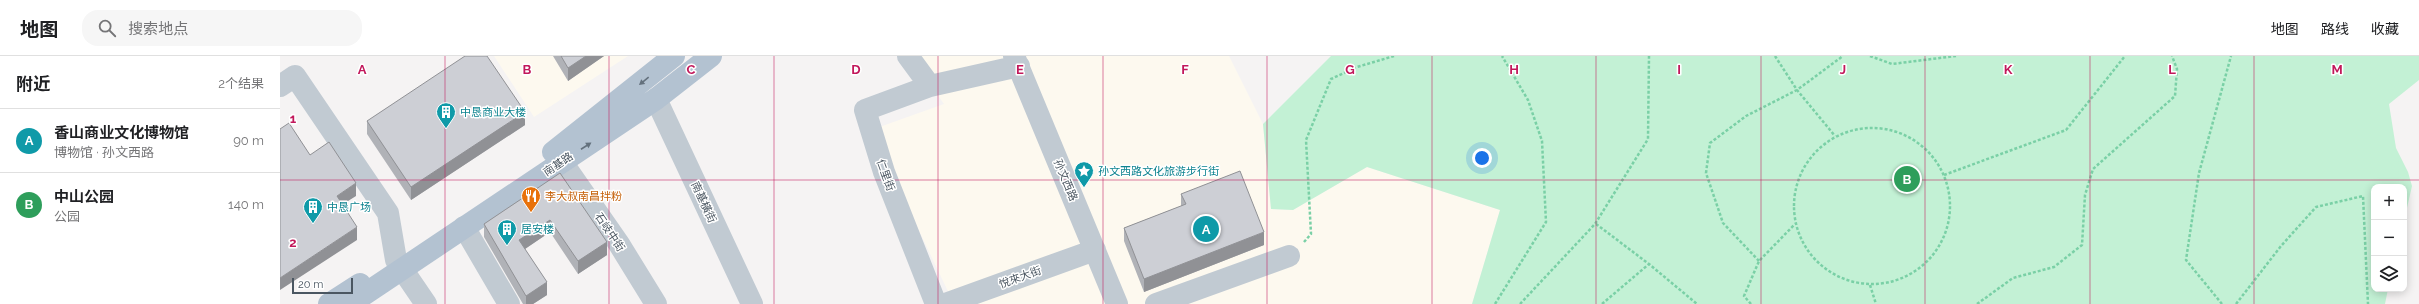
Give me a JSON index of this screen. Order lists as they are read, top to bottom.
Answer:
{
  "streets": {
    "main road": ["南基路"],
    "street": [
      "仁里街",
      "孙文西路",
      "南基橫街",
      "石岐中街",
      "悅來大街"
    ]
  },
  "crossings": [
    ["南基路", "南基橫街"],
    ["南基路", "石岐中街"],
    ["仁里街", "孙文西路"],
    ["孙文西路", "悅來大街"]
  ],
  "places": {
    "building": ["中恳商业大楼", "中恳广场", "居安楼"],
    "place": ["孙文西路文化旅游步行街"],
    "restaurant": ["李大叔南昌拌粉"]
  },
  "scale_bar": "20 m",
  "page": {
    "header": "地图",
    "search": "搜索地点",
    "nav": ["地图", "路线", "收藏"],
    "heading": ["附近", "2个结果"],
    "list": [
      {
        "mark": "A",
        "name": "香山商业文化博物馆",
        "note": "博物馆 · 孙文西路",
        "value": "90 m"
      },
      {
        "mark": "B",
        "name": "中山公园",
        "note": "公园",
        "value": "140 m"
      }
    ],
    "pins": ["B", "A"],
    "map_buttons": ["+", "−"],
    "scale": "20 m"
  },
  "grid": {
    "columns": [
      "A",
      "B",
      "C",
      "D",
      "E",
      "F",
      "G",
      "H",
      "I",
      "J",
      "K",
      "L",
      "M"
    ],
    "rows": ["1", "2"]
  }
}
